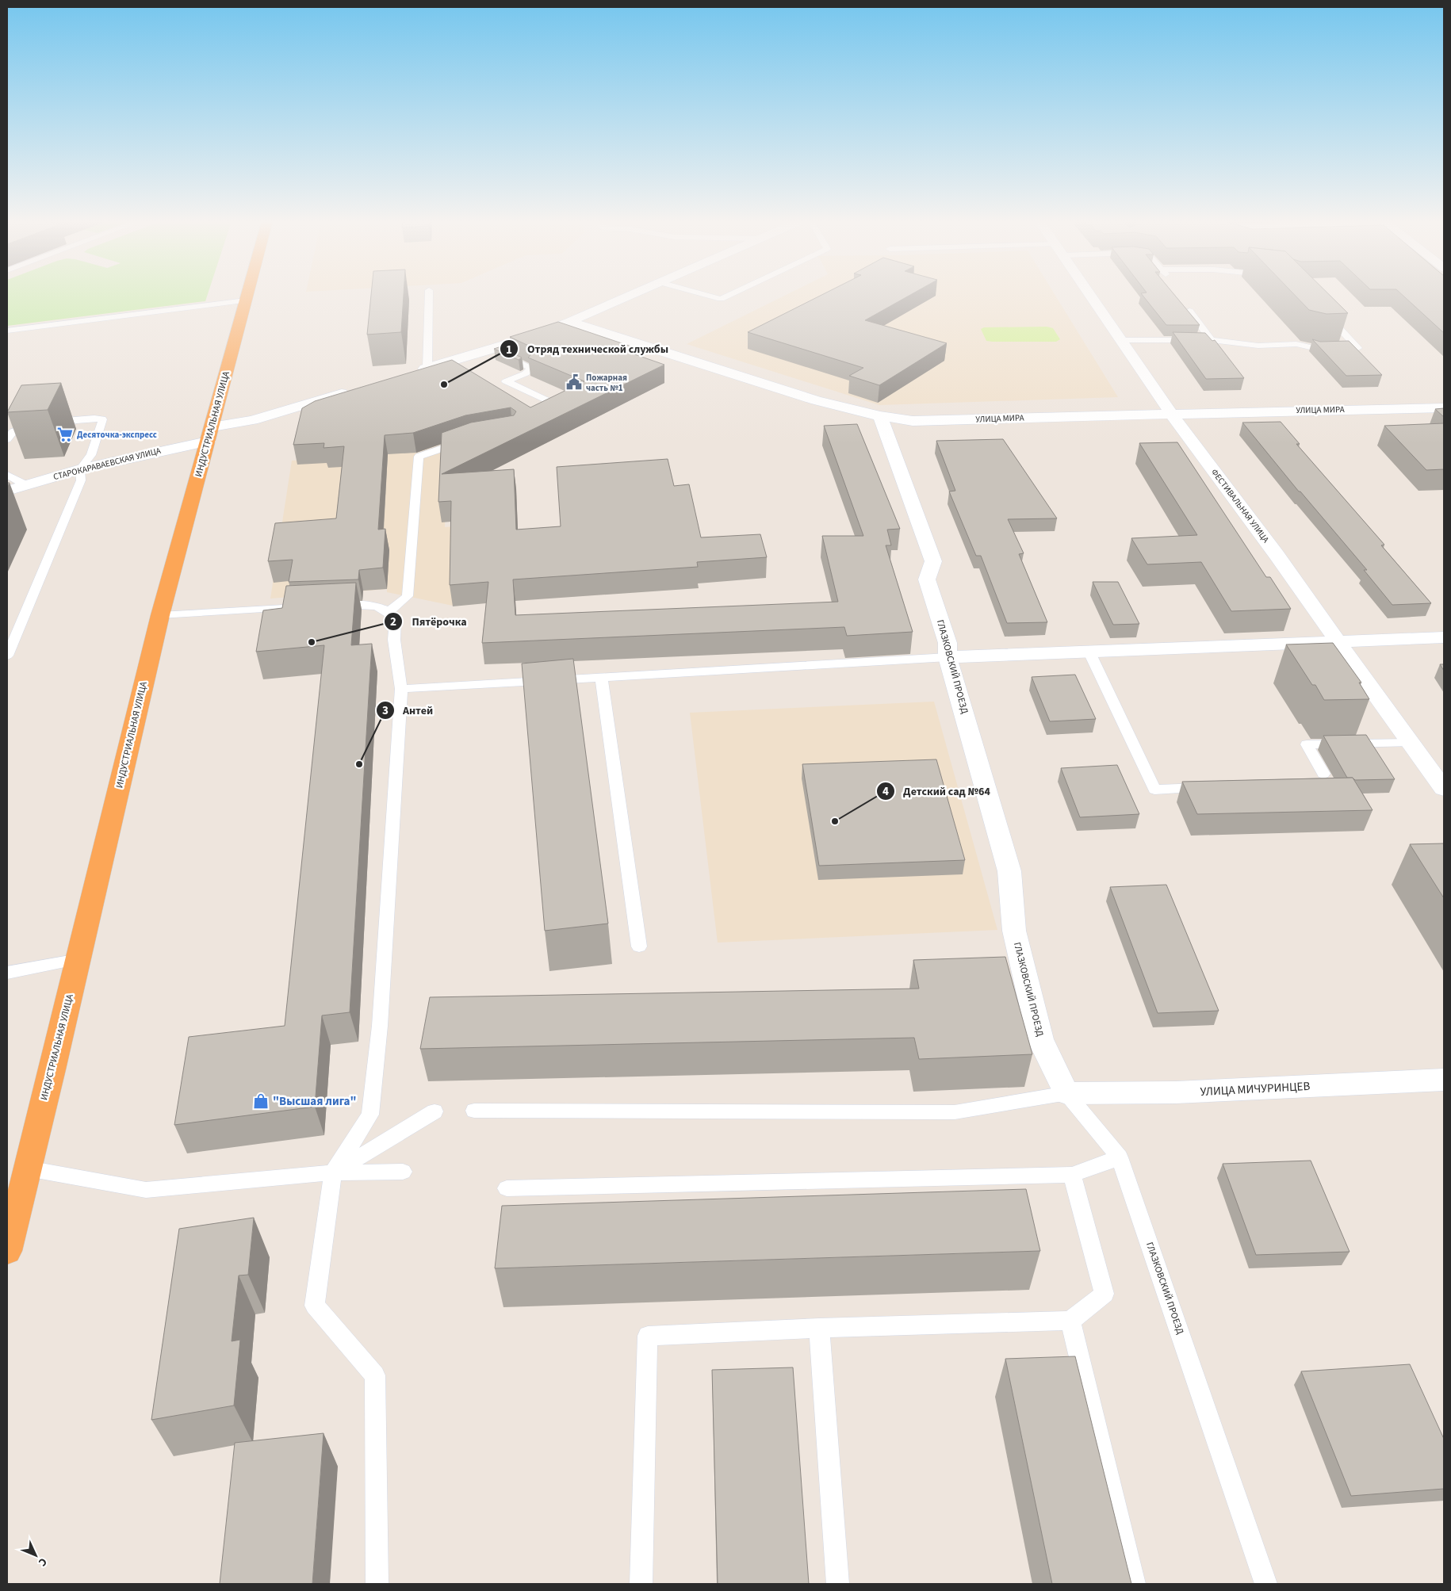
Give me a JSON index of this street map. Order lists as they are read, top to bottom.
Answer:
{
  "streets": {
    "highway": ["ИНДУСТРИАЛЬНАЯ УЛИЦА"],
    "street": [
      "УЛИЦА МИРА",
      "СТАРОКАРАВАЕВСКАЯ УЛИЦА",
      "ФЕСТИВАЛЬНАЯ УЛИЦА",
      "ГЛАЗКОВСКИЙ ПРОЕЗД",
      "УЛИЦА МИЧУРИНЦЕВ"
    ]
  },
  "crossings": [
    ["УЛИЦА МИРА", "ФЕСТИВАЛЬНАЯ УЛИЦА"],
    ["УЛИЦА МИРА", "ГЛАЗКОВСКИЙ ПРОЕЗД"],
    ["ИНДУСТРИАЛЬНАЯ УЛИЦА", "СТАРОКАРАВАЕВСКАЯ УЛИЦА"],
    ["ГЛАЗКОВСКИЙ ПРОЕЗД", "УЛИЦА МИЧУРИНЦЕВ"]
  ],
  "places": {
    "public building": ["Пожарная часть №1"],
    "other": [
      "Отряд технической службы",
      "Пятёрочка",
      "Антей",
      "Детский сад №64"
    ],
    "supermarket": ["Десяточка-экспресс"],
    "shop": ["\"Высшая лига\""]
  },
  "north": "bottom right"
}
